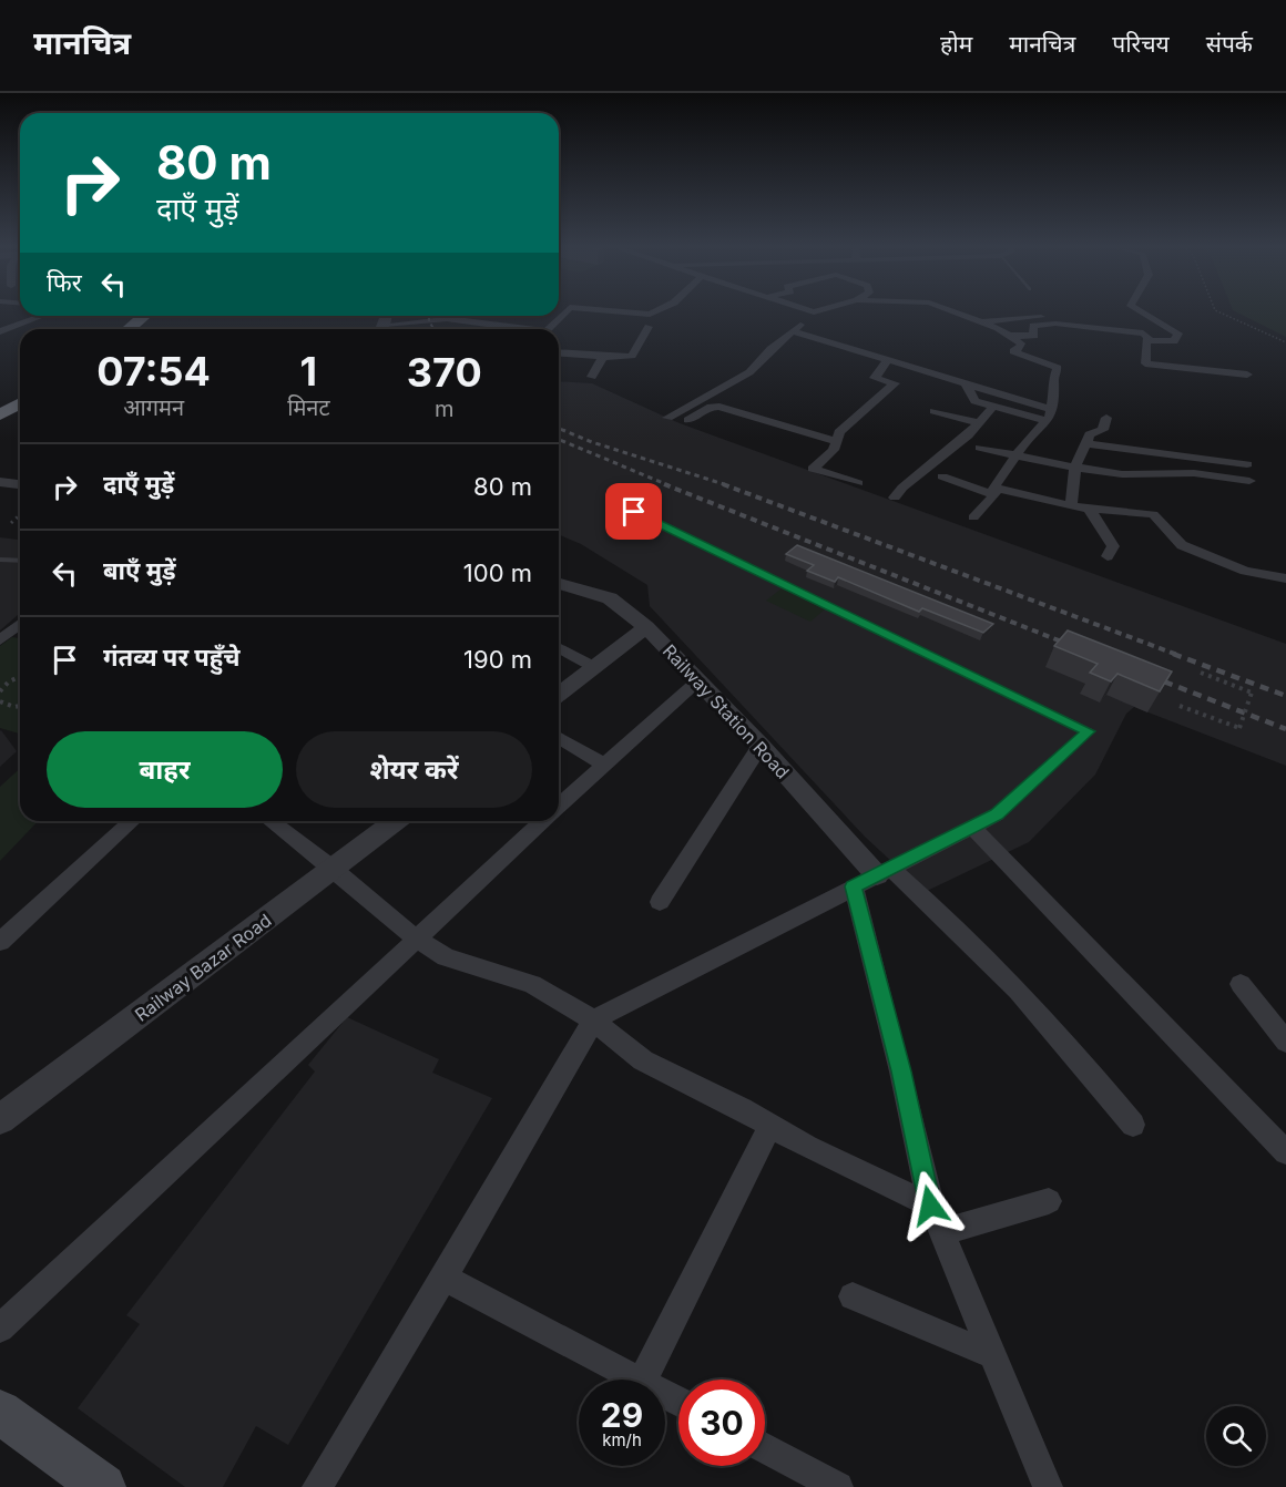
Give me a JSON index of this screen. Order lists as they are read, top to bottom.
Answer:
{
  "streets": {
    "street": ["Railway Station Road", "Railway Bazar Road"]
  },
  "page": {
    "header": "मानचित्र",
    "nav": [
      "होम",
      "मानचित्र",
      "परिचय",
      "संपर्क"
    ],
    "turn": ["80 m", "दाएँ मुड़ें"],
    "then": "फिर",
    "eta": [
      "07:54",
      "आगमन",
      "1",
      "मिनट",
      "370",
      "m"
    ],
    "list": [
      {
        "name": "दाएँ मुड़ें",
        "value": "80 m"
      },
      {
        "name": "बाएँ मुड़ें",
        "value": "100 m"
      },
      {
        "name": "गंतव्य पर पहुँचे",
        "value": "190 m"
      }
    ],
    "buttons": ["बाहर", "शेयर करें"],
    "speed": "29 km/h",
    "limit": "30"
  }
}
